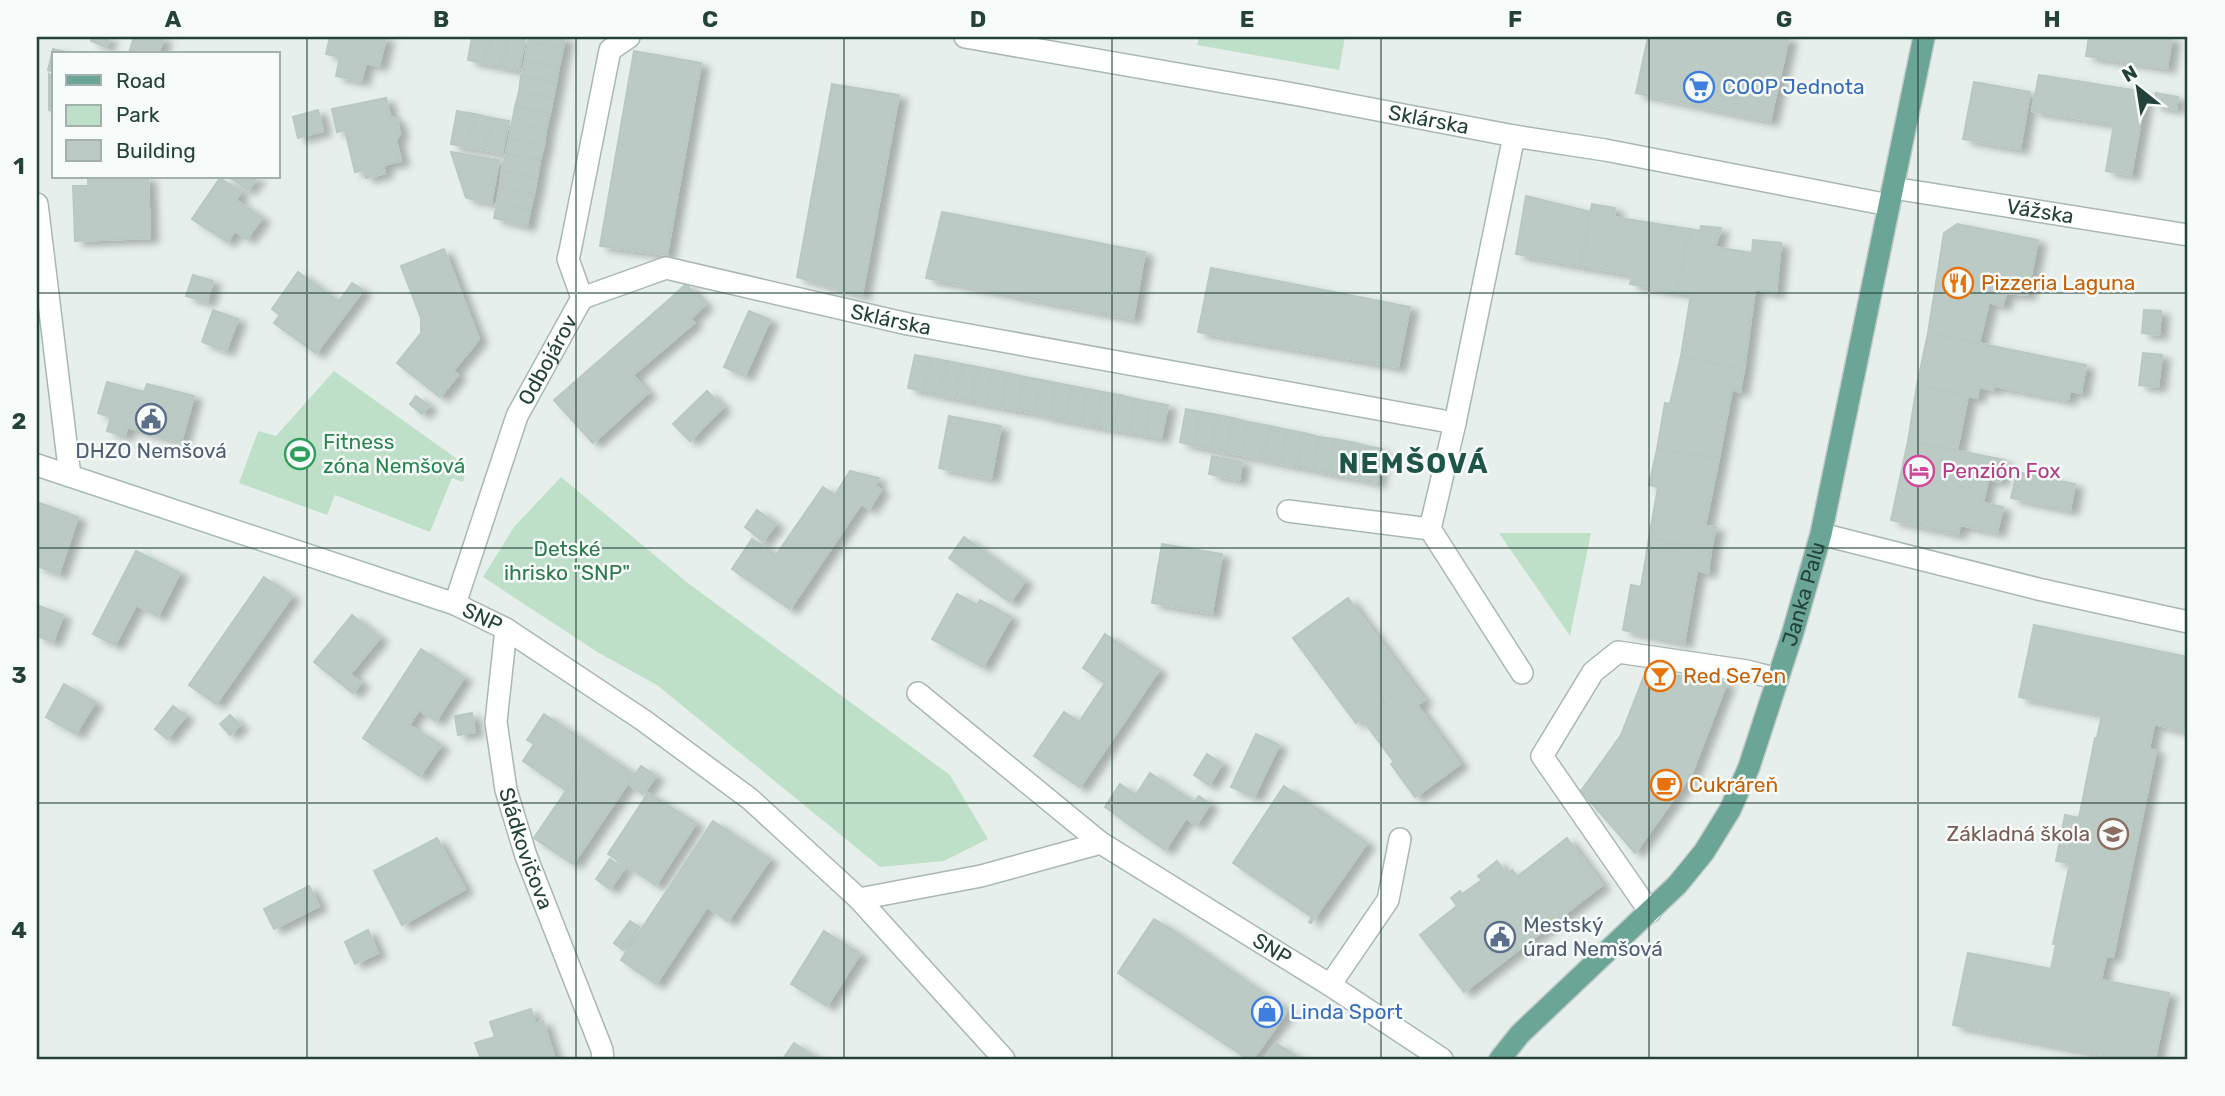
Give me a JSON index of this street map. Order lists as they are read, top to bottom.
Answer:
{
  "streets": {
    "main road": ["Janka Palu"],
    "street": [
      "Sklárska",
      "Vážska",
      "Odbojárov",
      "SNP",
      "Sládkovičova"
    ]
  },
  "crossings": [
    ["Sklárska", "Vážska"],
    ["Sklárska", "Odbojárov"],
    ["Sklárska", "Janka Palu"],
    ["Vážska", "Janka Palu"],
    ["Odbojárov", "SNP"],
    ["SNP", "Sládkovičova"]
  ],
  "districts": ["NEMŠOVÁ"],
  "parks": ["Detské ihrisko \"SNP\""],
  "places": {
    "supermarket": ["COOP Jednota"],
    "restaurant": ["Pizzeria Laguna"],
    "public building": ["DHZO Nemšová", "Mestský úrad Nemšová"],
    "sports": ["Fitness zóna Nemšová"],
    "hotel": ["Penzión Fox"],
    "bar": ["Red Se7en"],
    "cafe": ["Cukráreň"],
    "school or university": ["Základná škola"],
    "shop": ["Linda Sport"]
  },
  "legend": ["Road", "Park", "Building"],
  "north": "top left",
  "grid": {
    "columns": [
      "A",
      "B",
      "C",
      "D",
      "E",
      "F",
      "G",
      "H"
    ],
    "rows": [
      "1",
      "2",
      "3",
      "4"
    ]
  }
}
